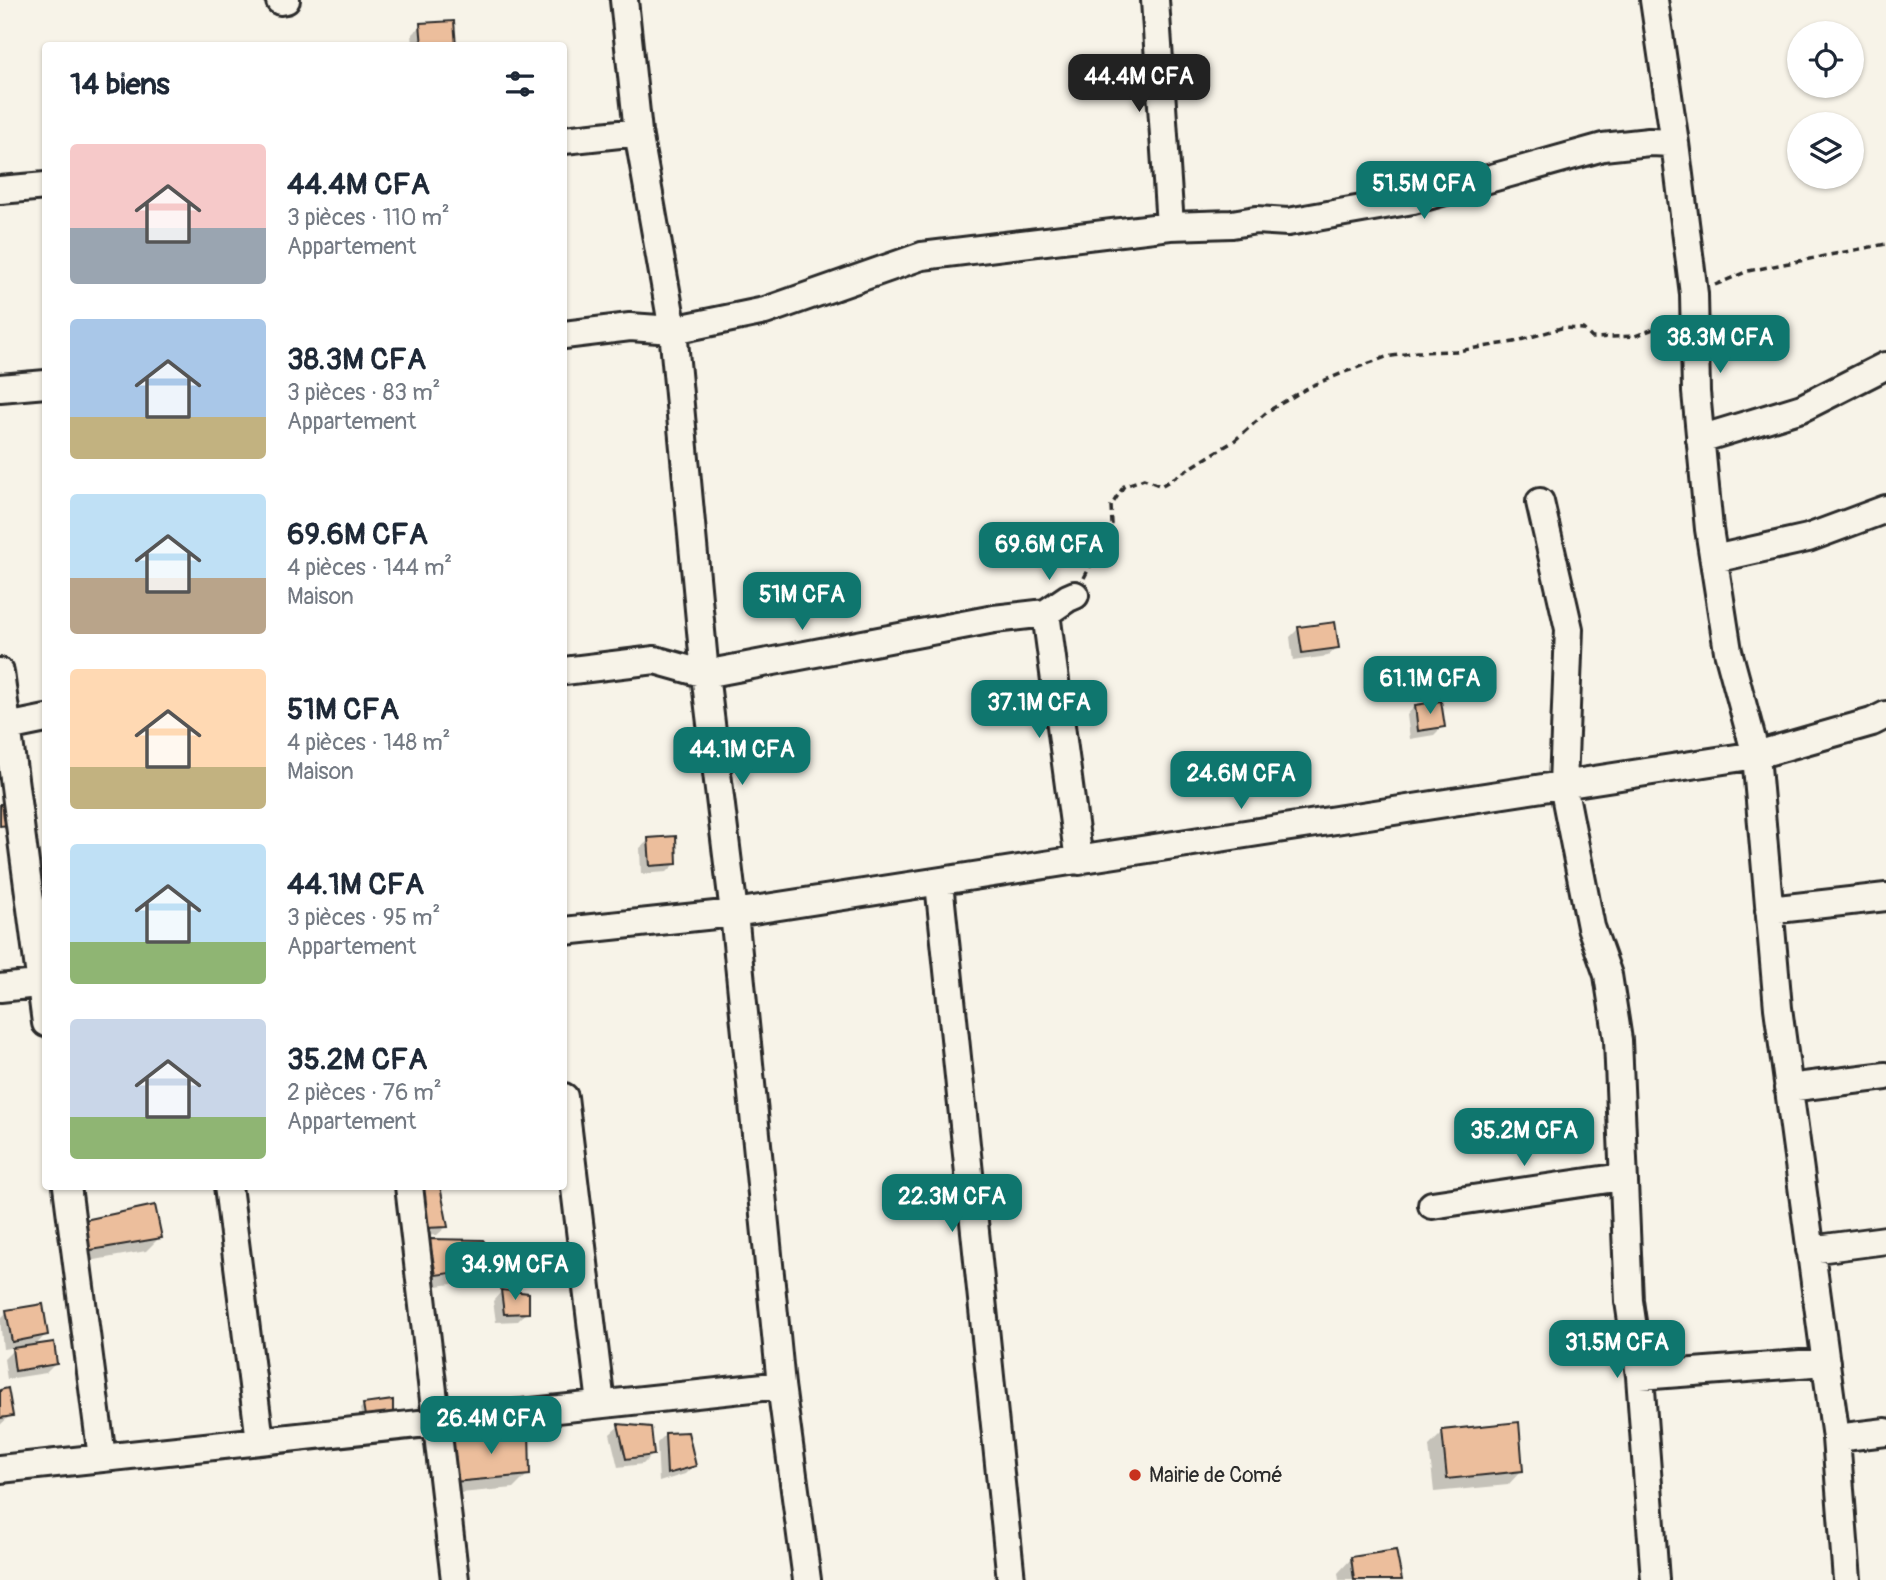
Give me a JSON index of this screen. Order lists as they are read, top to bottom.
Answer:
{
  "places": ["Mairie de Comé"],
  "page": {
    "heading": "14 biens",
    "price": [
      "44.4M CFA",
      "51.5M CFA",
      "38.3M CFA",
      "69.6M CFA",
      "51M CFA",
      "61.1M CFA",
      "37.1M CFA",
      "44.1M CFA",
      "24.6M CFA",
      "35.2M CFA",
      "22.3M CFA",
      "34.9M CFA",
      "31.5M CFA",
      "26.4M CFA"
    ],
    "list": [
      {
        "name": "44.4M CFA",
        "note": "3 pièces · 110 m² · Appartement"
      },
      {
        "name": "38.3M CFA",
        "note": "3 pièces · 83 m² · Appartement"
      },
      {
        "name": "69.6M CFA",
        "note": "4 pièces · 144 m² · Maison"
      },
      {
        "name": "51M CFA",
        "note": "4 pièces · 148 m² · Maison"
      },
      {
        "name": "44.1M CFA",
        "note": "3 pièces · 95 m² · Appartement"
      },
      {
        "name": "35.2M CFA",
        "note": "2 pièces · 76 m² · Appartement"
      }
    ]
  }
}
